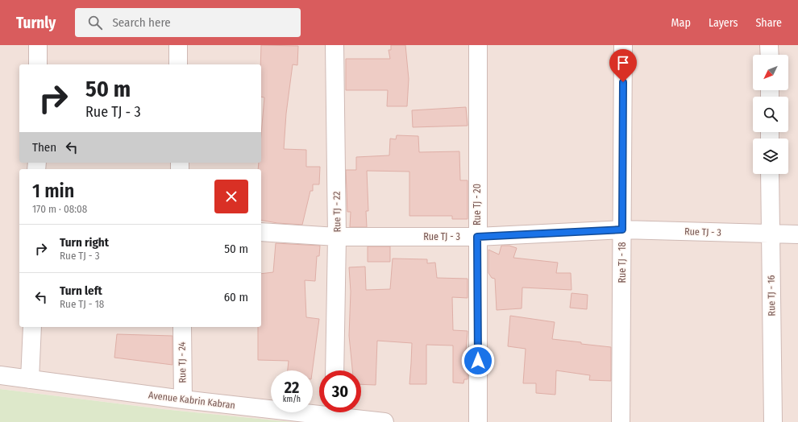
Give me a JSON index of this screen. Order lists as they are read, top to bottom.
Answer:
{
  "streets": {
    "street": [
      "Rue TJ - 20",
      "Rue TJ - 22",
      "Rue TJ - 3",
      "Rue TJ - 18",
      "Rue TJ - 16",
      "Rue TJ - 24",
      "Avenue Kabrin Kabran"
    ]
  },
  "crossings": [
    ["Rue TJ - 20", "Rue TJ - 3"],
    ["Rue TJ - 22", "Rue TJ - 3"],
    ["Rue TJ - 3", "Rue TJ - 18"],
    ["Rue TJ - 3", "Rue TJ - 16"],
    ["Rue TJ - 24", "Avenue Kabrin Kabran"]
  ],
  "north": "bottom left",
  "page": {
    "header": "Turnly",
    "search": "Search here",
    "nav": ["Map", "Layers", "Share"],
    "turn": ["50 m", "Rue TJ - 3"],
    "then": "Then",
    "heading": ["1 min", "170 m · 08:08"],
    "list": [
      {
        "name": "Turn right",
        "note": "Rue TJ - 3",
        "value": "50 m"
      },
      {
        "name": "Turn left",
        "note": "Rue TJ - 18",
        "value": "60 m"
      }
    ],
    "speed": "22 km/h",
    "limit": "30"
  }
}
